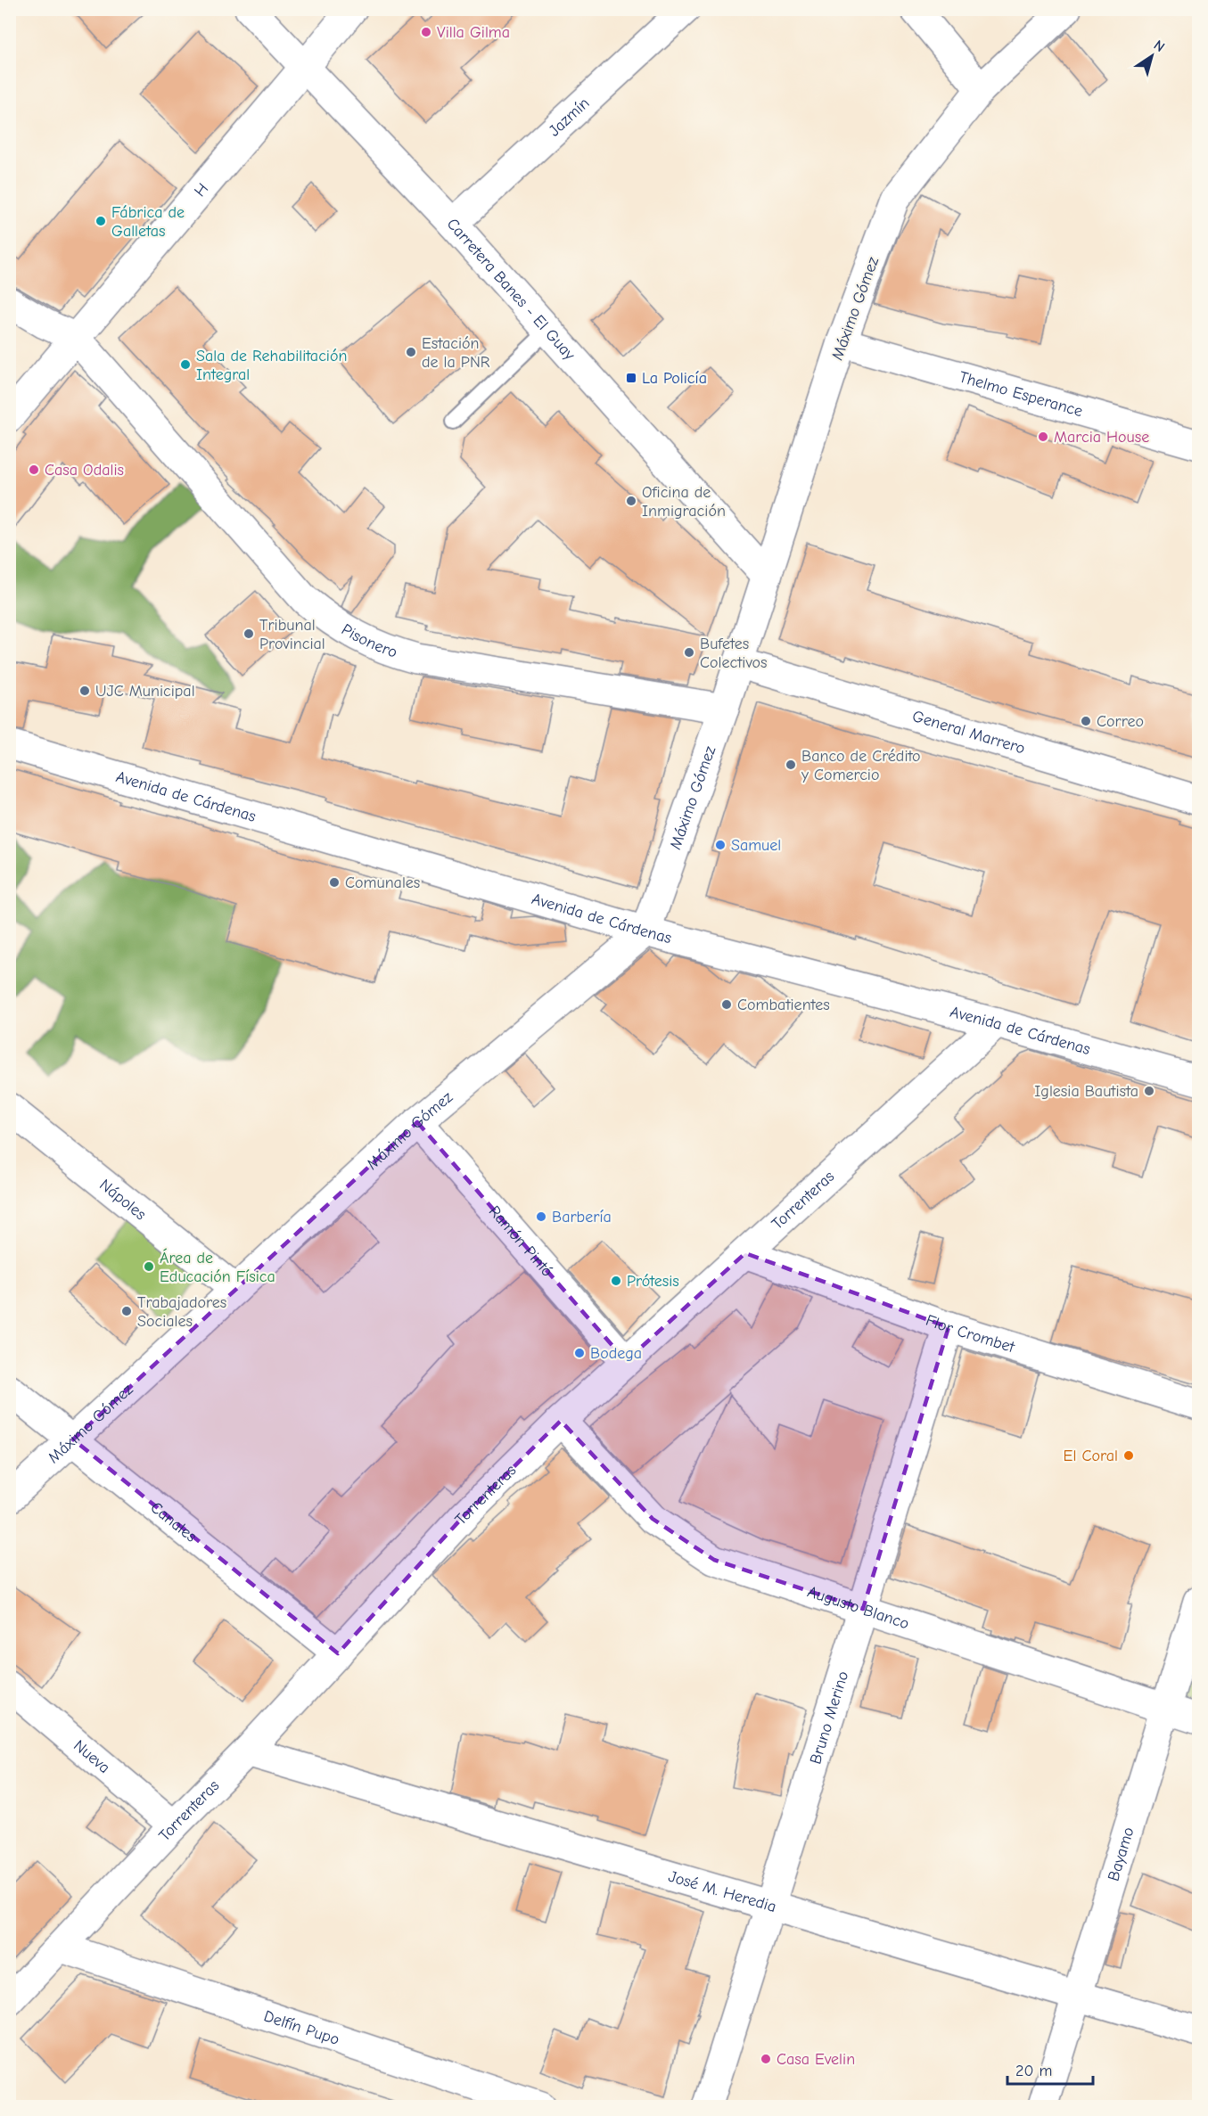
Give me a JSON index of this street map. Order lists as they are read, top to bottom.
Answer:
{
  "streets": {
    "street": [
      "Jazmín",
      "H",
      "Carretera Banes - El Guay",
      "Máximo Gómez",
      "Thelmo Esperance",
      "Pisonero",
      "General Marrero",
      "Avenida de Cárdenas",
      "Nápoles",
      "Torrenteras",
      "Ramón Pintó",
      "Flor Crombet",
      "Canales",
      "Augusto Blanco",
      "Bruno Merino",
      "Nueva",
      "Bayamo",
      "José M. Heredia",
      "Delfín Pupo"
    ]
  },
  "crossings": [
    ["Jazmín", "Carretera Banes - El Guay"],
    ["H", "Carretera Banes - El Guay"],
    ["H", "Pisonero"],
    ["Carretera Banes - El Guay", "Máximo Gómez"],
    ["Máximo Gómez", "Thelmo Esperance"],
    ["Máximo Gómez", "Pisonero"],
    ["Máximo Gómez", "General Marrero"],
    ["Máximo Gómez", "Avenida de Cárdenas"],
    ["Máximo Gómez", "Nápoles"],
    ["Máximo Gómez", "Ramón Pintó"],
    ["Máximo Gómez", "Canales"],
    ["Avenida de Cárdenas", "Torrenteras"],
    ["Torrenteras", "Ramón Pintó"],
    ["Torrenteras", "Flor Crombet"],
    ["Torrenteras", "Canales"],
    ["Torrenteras", "Augusto Blanco"],
    ["Torrenteras", "Nueva"],
    ["Torrenteras", "José M. Heredia"],
    ["Torrenteras", "Delfín Pupo"],
    ["Flor Crombet", "Bruno Merino"],
    ["Augusto Blanco", "Bruno Merino"],
    ["Augusto Blanco", "Bayamo"],
    ["Bruno Merino", "José M. Heredia"],
    ["Bayamo", "José M. Heredia"]
  ],
  "places": {
    "other": [
      "Villa Gilma",
      "Fábrica de Galletas",
      "Estación de la PNR",
      "Sala de Rehabilitación Integral",
      "Marcia House",
      "Casa Odalis",
      "Oficina de Inmigración",
      "Tribunal Provincial",
      "Bufetes Colectivos",
      "UJC Municipal",
      "Correo",
      "Banco de Crédito y Comercio",
      "Samuel",
      "Comunales",
      "Combatientes",
      "Iglesia Bautista",
      "Barbería",
      "Área de Educación Física",
      "Prótesis",
      "Trabajadores Sociales",
      "Bodega",
      "El Coral",
      "Casa Evelin"
    ],
    "transit": ["La Policía"]
  },
  "scale_bar": "20 m",
  "north": "top right"
}
